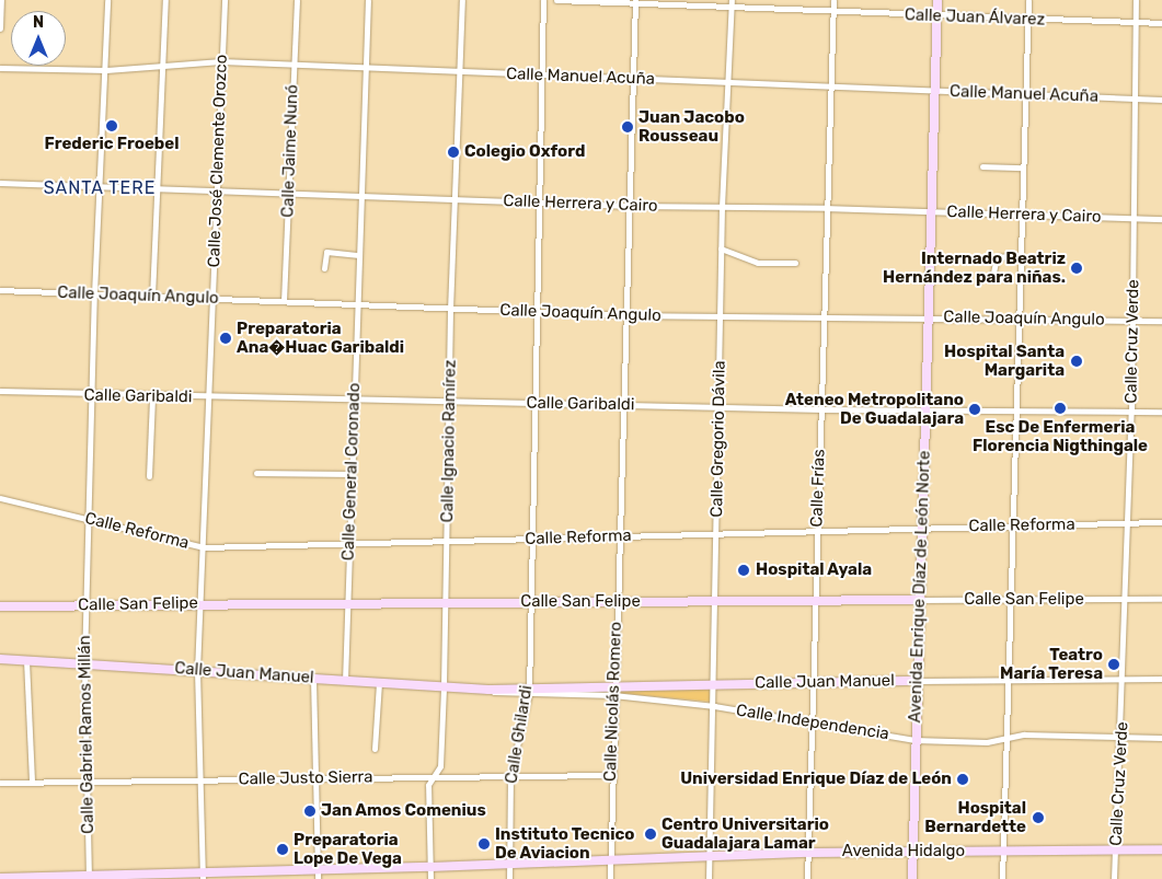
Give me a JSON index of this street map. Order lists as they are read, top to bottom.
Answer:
{
  "streets": {
    "main road": [
      "Avenida Enrique Díaz de León Norte",
      "Calle San Felipe",
      "Calle Juan Manuel",
      "Avenida Hidalgo"
    ],
    "street": [
      "Calle Juan Álvarez",
      "Calle Manuel Acuña",
      "Calle Jaime Nunó",
      "Calle José Clemente Orozco",
      "Calle Herrera y Cairo",
      "Calle Joaquín Angulo",
      "Calle Cruz Verde",
      "Calle Garibaldi",
      "Calle Gregorio Dávila",
      "Calle Ignacio Ramírez",
      "Calle General Coronado",
      "Calle Frías",
      "Calle Reforma",
      "Calle Nicolás Romero",
      "Calle Independencia",
      "Calle Gabriel Ramos Millán",
      "Calle Ghilardi",
      "Calle Justo Sierra"
    ]
  },
  "crossings": [
    ["Calle Juan Álvarez", "Calle Cruz Verde"],
    ["Calle Juan Álvarez", "Calle Gregorio Dávila"],
    ["Calle Juan Álvarez", "Calle Frías"],
    ["Calle Juan Álvarez", "Avenida Enrique Díaz de León Norte"],
    ["Calle Juan Álvarez", "Calle Nicolás Romero"],
    ["Calle Manuel Acuña", "Calle Jaime Nunó"],
    ["Calle Manuel Acuña", "Calle José Clemente Orozco"],
    ["Calle Manuel Acuña", "Calle Cruz Verde"],
    ["Calle Manuel Acuña", "Calle Gregorio Dávila"],
    ["Calle Manuel Acuña", "Calle Ignacio Ramírez"],
    ["Calle Manuel Acuña", "Calle General Coronado"],
    ["Calle Manuel Acuña", "Calle Frías"],
    ["Calle Manuel Acuña", "Avenida Enrique Díaz de León Norte"],
    ["Calle Manuel Acuña", "Calle Nicolás Romero"],
    ["Calle Manuel Acuña", "Calle Gabriel Ramos Millán"],
    ["Calle Manuel Acuña", "Calle Ghilardi"],
    ["Calle Jaime Nunó", "Calle Herrera y Cairo"],
    ["Calle Jaime Nunó", "Calle Joaquín Angulo"],
    ["Calle José Clemente Orozco", "Calle Herrera y Cairo"],
    ["Calle José Clemente Orozco", "Calle Joaquín Angulo"],
    ["Calle José Clemente Orozco", "Calle Garibaldi"],
    ["Calle José Clemente Orozco", "Calle Reforma"],
    ["Calle José Clemente Orozco", "Calle San Felipe"],
    ["Calle José Clemente Orozco", "Calle Juan Manuel"],
    ["Calle José Clemente Orozco", "Calle Justo Sierra"],
    ["Calle José Clemente Orozco", "Avenida Hidalgo"],
    ["Calle Herrera y Cairo", "Calle Cruz Verde"],
    ["Calle Herrera y Cairo", "Calle Gregorio Dávila"],
    ["Calle Herrera y Cairo", "Calle Ignacio Ramírez"],
    ["Calle Herrera y Cairo", "Calle General Coronado"],
    ["Calle Herrera y Cairo", "Calle Frías"],
    ["Calle Herrera y Cairo", "Avenida Enrique Díaz de León Norte"],
    ["Calle Herrera y Cairo", "Calle Nicolás Romero"],
    ["Calle Herrera y Cairo", "Calle Gabriel Ramos Millán"],
    ["Calle Herrera y Cairo", "Calle Ghilardi"],
    ["Calle Joaquín Angulo", "Calle Cruz Verde"],
    ["Calle Joaquín Angulo", "Calle Gregorio Dávila"],
    ["Calle Joaquín Angulo", "Calle Ignacio Ramírez"],
    ["Calle Joaquín Angulo", "Calle General Coronado"],
    ["Calle Joaquín Angulo", "Calle Frías"],
    ["Calle Joaquín Angulo", "Avenida Enrique Díaz de León Norte"],
    ["Calle Joaquín Angulo", "Calle Nicolás Romero"],
    ["Calle Joaquín Angulo", "Calle Gabriel Ramos Millán"],
    ["Calle Joaquín Angulo", "Calle Ghilardi"],
    ["Calle Cruz Verde", "Calle Garibaldi"],
    ["Calle Cruz Verde", "Calle Reforma"],
    ["Calle Cruz Verde", "Calle San Felipe"],
    ["Calle Cruz Verde", "Calle Juan Manuel"],
    ["Calle Cruz Verde", "Calle Independencia"],
    ["Calle Cruz Verde", "Avenida Hidalgo"],
    ["Calle Garibaldi", "Calle Gregorio Dávila"],
    ["Calle Garibaldi", "Calle Ignacio Ramírez"],
    ["Calle Garibaldi", "Calle General Coronado"],
    ["Calle Garibaldi", "Calle Frías"],
    ["Calle Garibaldi", "Avenida Enrique Díaz de León Norte"],
    ["Calle Garibaldi", "Calle Nicolás Romero"],
    ["Calle Garibaldi", "Calle Gabriel Ramos Millán"],
    ["Calle Garibaldi", "Calle Ghilardi"],
    ["Calle Gregorio Dávila", "Calle Reforma"],
    ["Calle Gregorio Dávila", "Calle San Felipe"],
    ["Calle Gregorio Dávila", "Calle Juan Manuel"],
    ["Calle Gregorio Dávila", "Calle Independencia"],
    ["Calle Gregorio Dávila", "Avenida Hidalgo"],
    ["Calle Ignacio Ramírez", "Calle Reforma"],
    ["Calle Ignacio Ramírez", "Calle San Felipe"],
    ["Calle Ignacio Ramírez", "Calle Juan Manuel"],
    ["Calle Ignacio Ramírez", "Calle Justo Sierra"],
    ["Calle Ignacio Ramírez", "Avenida Hidalgo"],
    ["Calle General Coronado", "Calle Reforma"],
    ["Calle General Coronado", "Calle San Felipe"],
    ["Calle General Coronado", "Calle Juan Manuel"],
    ["Calle Frías", "Calle Reforma"],
    ["Calle Frías", "Calle San Felipe"],
    ["Calle Frías", "Calle Juan Manuel"],
    ["Calle Frías", "Calle Independencia"],
    ["Calle Frías", "Avenida Hidalgo"],
    ["Calle Reforma", "Avenida Enrique Díaz de León Norte"],
    ["Calle Reforma", "Calle Nicolás Romero"],
    ["Calle Reforma", "Calle Gabriel Ramos Millán"],
    ["Calle Reforma", "Calle Ghilardi"],
    ["Avenida Enrique Díaz de León Norte", "Calle San Felipe"],
    ["Avenida Enrique Díaz de León Norte", "Calle Juan Manuel"],
    ["Avenida Enrique Díaz de León Norte", "Calle Independencia"],
    ["Avenida Enrique Díaz de León Norte", "Avenida Hidalgo"],
    ["Calle San Felipe", "Calle Nicolás Romero"],
    ["Calle San Felipe", "Calle Gabriel Ramos Millán"],
    ["Calle San Felipe", "Calle Ghilardi"],
    ["Calle Juan Manuel", "Calle Nicolás Romero"],
    ["Calle Juan Manuel", "Calle Independencia"],
    ["Calle Juan Manuel", "Calle Gabriel Ramos Millán"],
    ["Calle Juan Manuel", "Calle Ghilardi"],
    ["Calle Nicolás Romero", "Calle Independencia"],
    ["Calle Nicolás Romero", "Calle Justo Sierra"],
    ["Calle Nicolás Romero", "Avenida Hidalgo"],
    ["Calle Independencia", "Calle Ghilardi"],
    ["Calle Gabriel Ramos Millán", "Calle Justo Sierra"],
    ["Calle Ghilardi", "Calle Justo Sierra"],
    ["Calle Ghilardi", "Avenida Hidalgo"]
  ],
  "districts": ["SANTA TERE"],
  "places": [
    "Frederic Froebel",
    "Juan Jacobo Rousseau",
    "Colegio Oxford",
    "Internado Beatriz Hernández para niñas.",
    "Preparatoria Ana�Huac Garibaldi",
    "Hospital Santa Margarita",
    "Esc De Enfermeria Florencia Nigthingale",
    "Ateneo Metropolitano De Guadalajara",
    "Hospital Ayala",
    "Teatro María Teresa",
    "Universidad Enrique Díaz de León",
    "Jan Amos Comenius",
    "Hospital Bernardette",
    "Centro Universitario Guadalajara Lamar",
    "Instituto Tecnico De Aviacion",
    "Preparatoria Lope De Vega"
  ],
  "north": "top"
}
